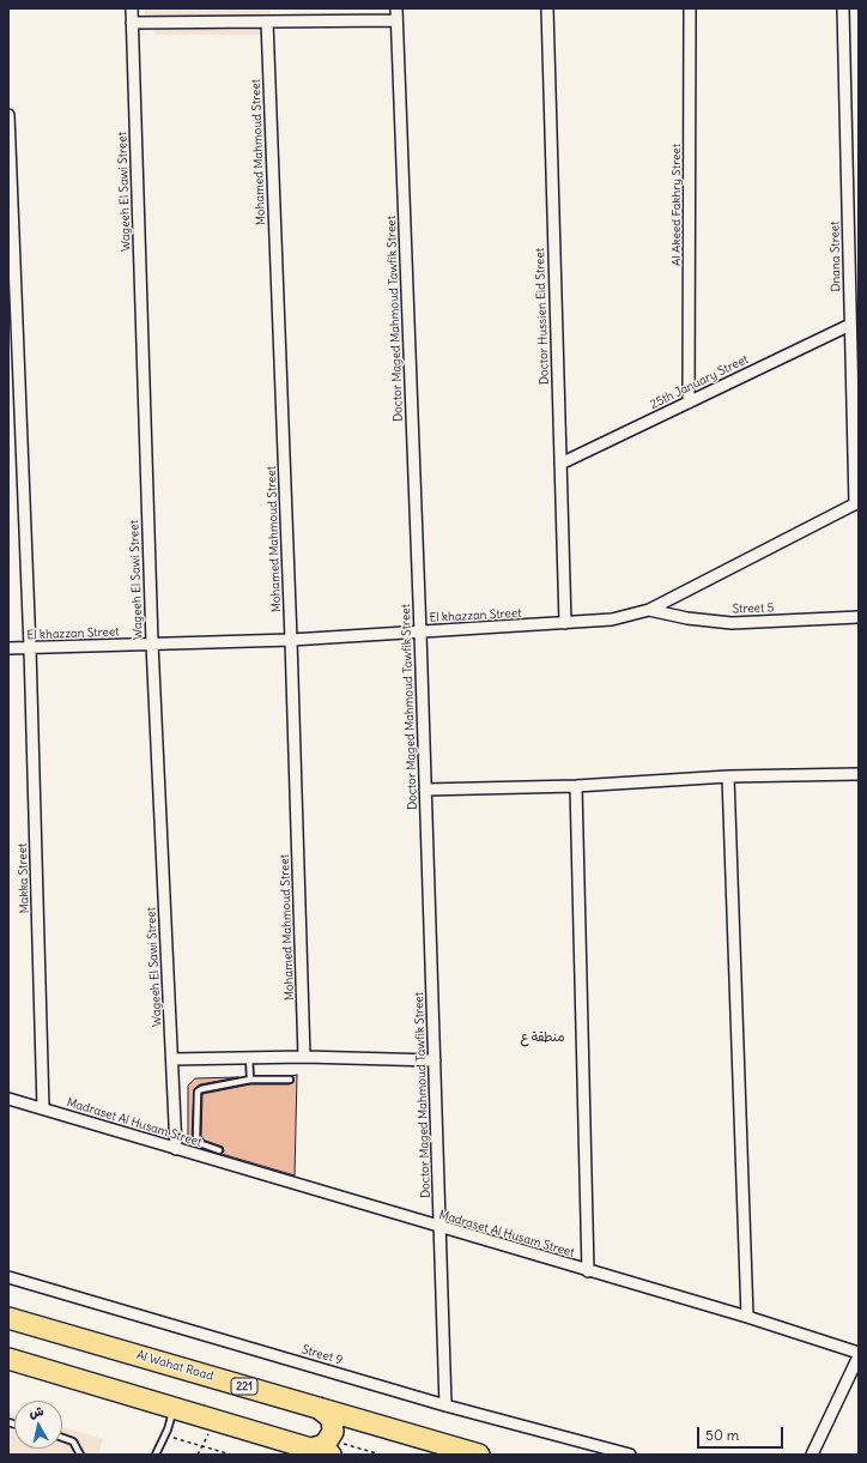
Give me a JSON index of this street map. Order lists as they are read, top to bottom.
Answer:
{
  "streets": {
    "highway": ["Al Wahat Road", "221"],
    "street": [
      "Mohamed Mahmoud Street",
      "Wageeh El Sawi Street",
      "Al Akeed Fakhry Street",
      "Dnana Street",
      "Doctor Hussien Eid Street",
      "Doctor Maged Mahmoud Tawfik Street",
      "25th January Street",
      "Street 5",
      "El khazzan Street",
      "Makka Street",
      "Madraset Al Husam Street",
      "Street 9"
    ]
  },
  "crossings": [
    ["Mohamed Mahmoud Street", "El khazzan Street"],
    ["Wageeh El Sawi Street", "El khazzan Street"],
    ["Wageeh El Sawi Street", "Madraset Al Husam Street"],
    ["Al Akeed Fakhry Street", "25th January Street"],
    ["Dnana Street", "25th January Street"],
    ["Dnana Street", "El khazzan Street"],
    ["Doctor Hussien Eid Street", "25th January Street"],
    ["Doctor Hussien Eid Street", "El khazzan Street"],
    ["Doctor Maged Mahmoud Tawfik Street", "El khazzan Street"],
    ["Doctor Maged Mahmoud Tawfik Street", "Madraset Al Husam Street"],
    ["Doctor Maged Mahmoud Tawfik Street", "Street 9"],
    ["Street 5", "El khazzan Street"],
    ["El khazzan Street", "Makka Street"],
    ["Makka Street", "Madraset Al Husam Street"]
  ],
  "districts": ["منطقة ع"],
  "scale_bar": "50 m",
  "north": "top"
}
